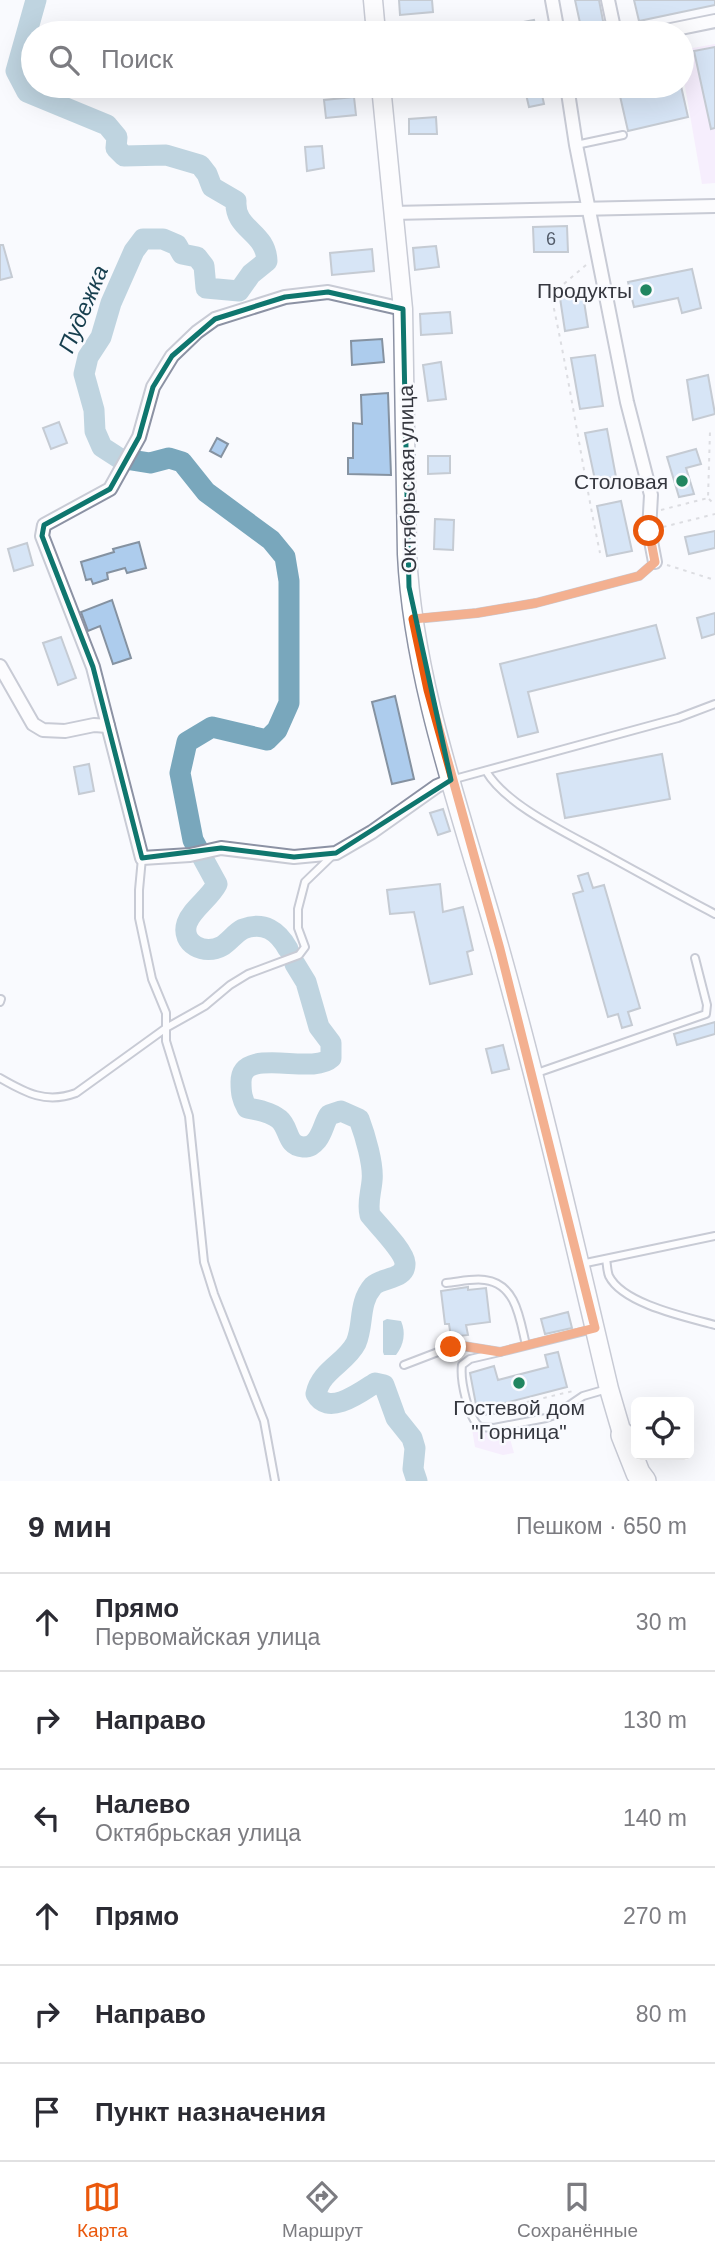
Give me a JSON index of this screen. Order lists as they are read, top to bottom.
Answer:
{
  "streets": {
    "street": ["Октябрьская улица"]
  },
  "water": ["Пудежка"],
  "places": ["Продукты", "Столовая", "Гостевой дом \"Горница\""],
  "house_numbers": ["6"],
  "page": {
    "search": "Поиск",
    "heading": ["9 мин", "Пешком · 650 m"],
    "list": [
      ["Прямо", "Первомайская улица", "30 m"],
      ["Направо", "130 m"],
      ["Налево", "Октябрьская улица", "140 m"],
      ["Прямо", "270 m"],
      ["Направо", "80 m"],
      "Пункт назначения"
    ],
    "nav": ["Карта", "Маршрут", "Сохранённые"]
  }
}
